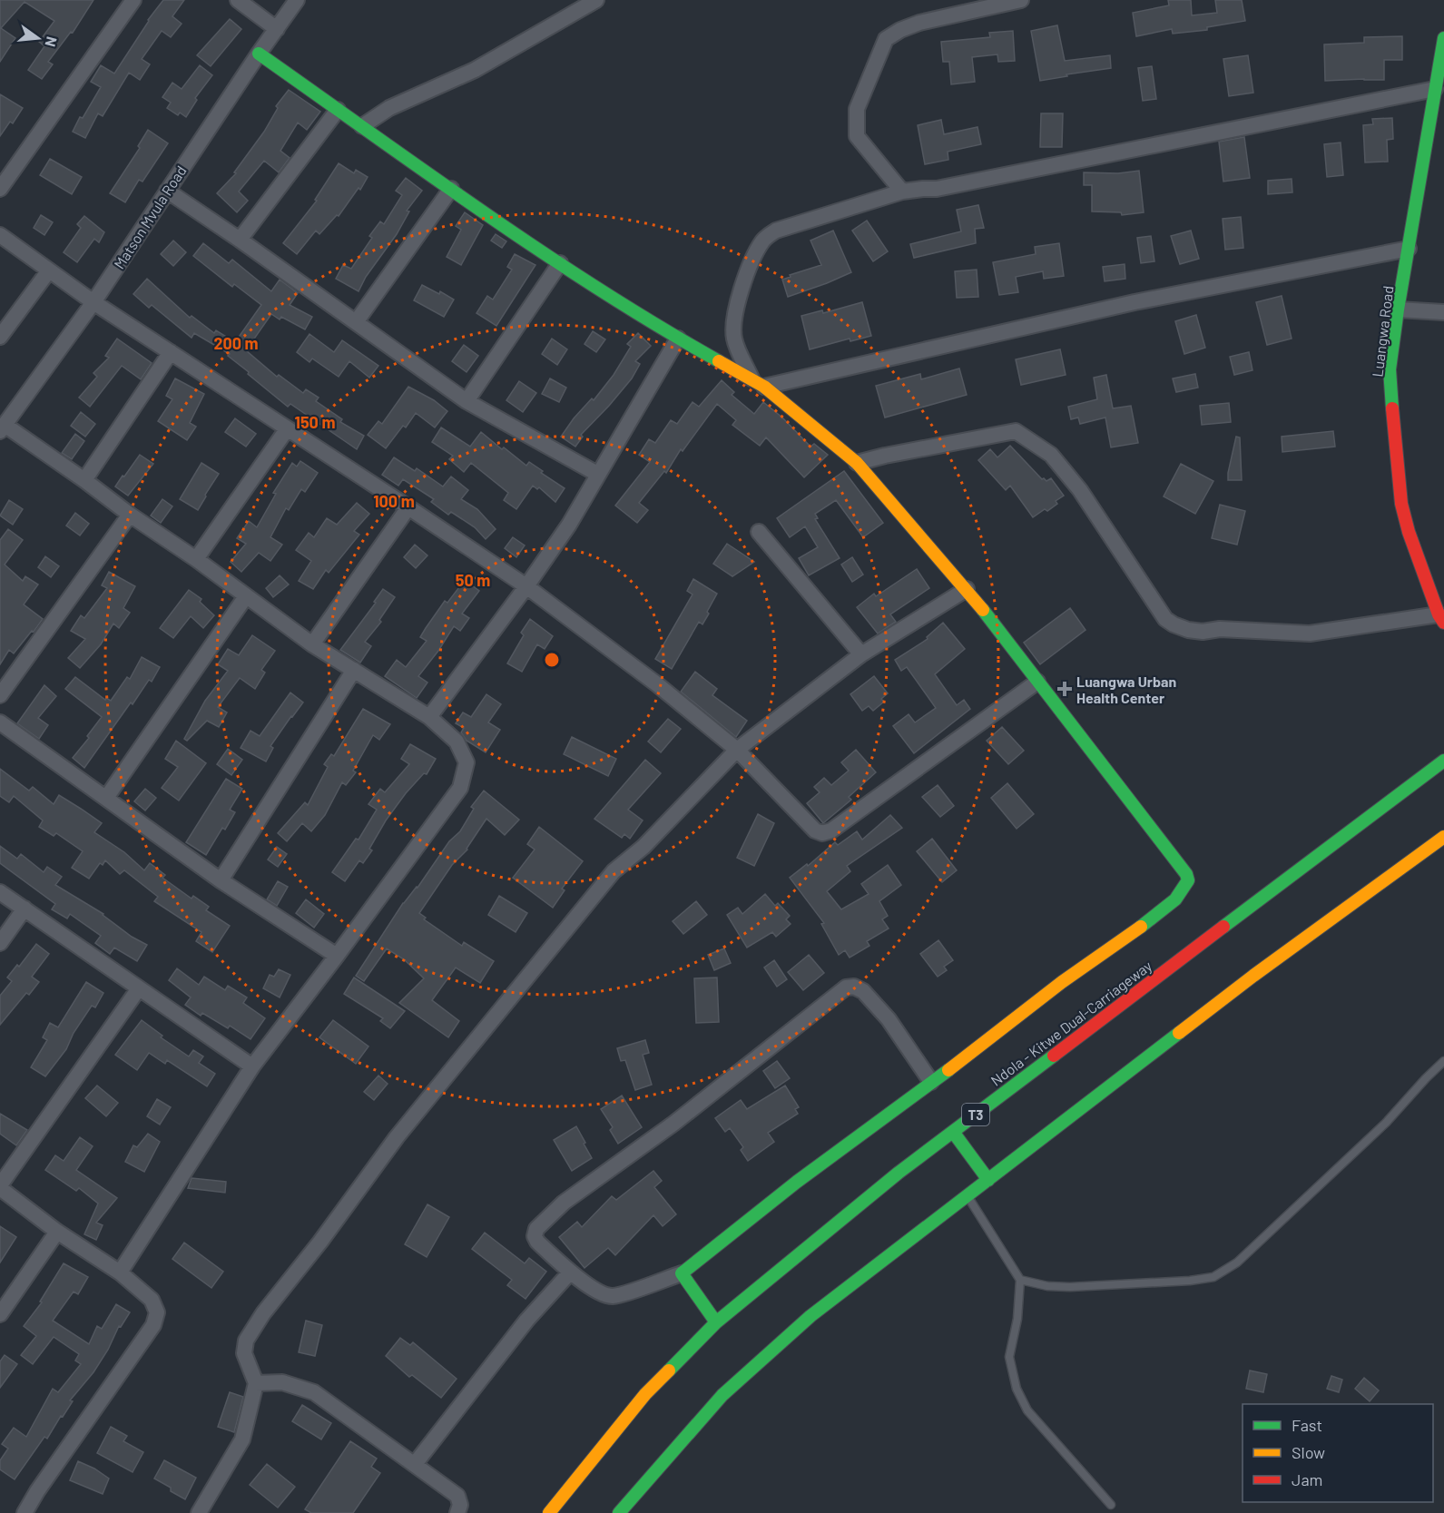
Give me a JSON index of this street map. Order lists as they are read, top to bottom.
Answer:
{
  "streets": {
    "main road": ["Luangwa Road", "Ndola - Kitwe Dual-Carriageway", "T3"],
    "street": ["Matson Mvula Road"]
  },
  "places": {
    "health": ["Luangwa Urban Health Center"]
  },
  "legend": ["Fast", "Slow", "Jam"],
  "north": "right",
  "rings": [
    "200 m",
    "150 m",
    "100 m",
    "50 m"
  ]
}
